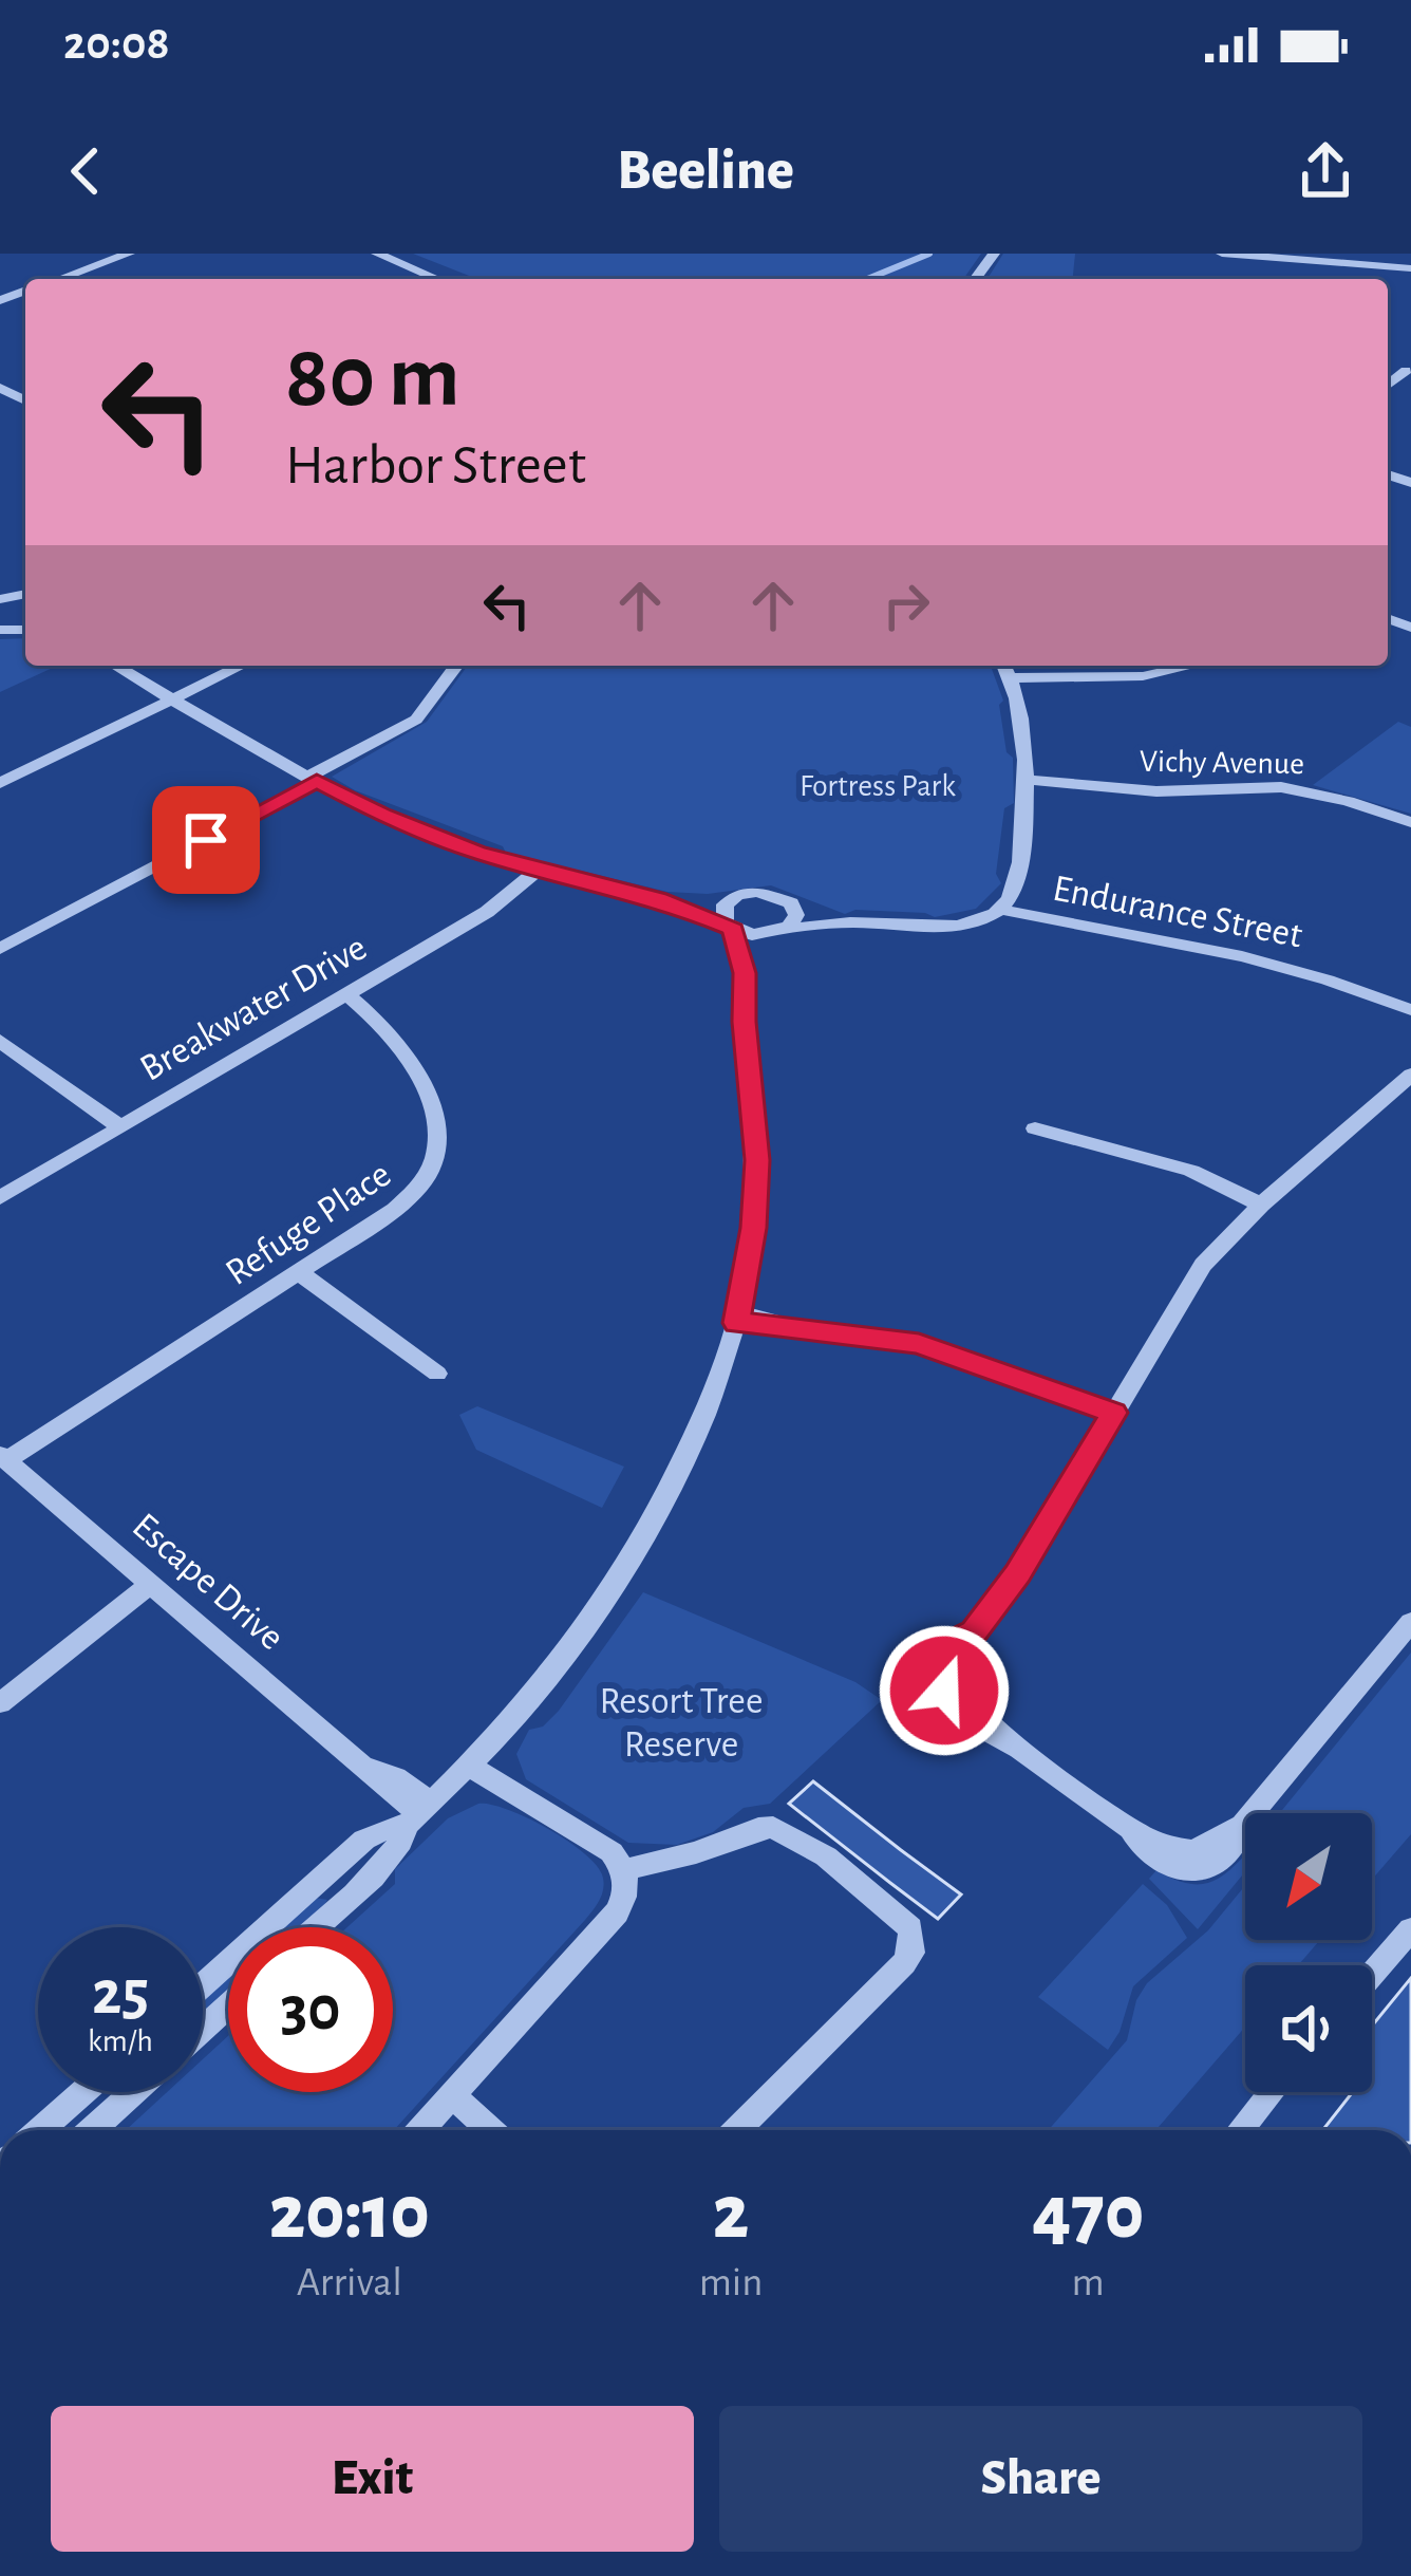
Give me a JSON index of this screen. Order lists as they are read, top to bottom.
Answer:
{
  "streets": {
    "street": [
      "Vichy Avenue",
      "Endurance Street",
      "Breakwater Drive",
      "Refuge Place",
      "Escape Drive"
    ]
  },
  "crossings": [
    ["Breakwater Drive", "Refuge Place"],
    ["Refuge Place", "Escape Drive"]
  ],
  "parks": ["Fortress Park", "Resort Tree Reserve"],
  "north": "bottom left",
  "page": {
    "status": "20:08",
    "header": "Beeline",
    "turn": ["80 m", "Harbor Street"],
    "speed": "25 km/h",
    "limit": "30",
    "eta": [
      "20:10",
      "Arrival",
      "2",
      "min",
      "470",
      "m"
    ],
    "buttons": ["Exit", "Share"]
  }
}
